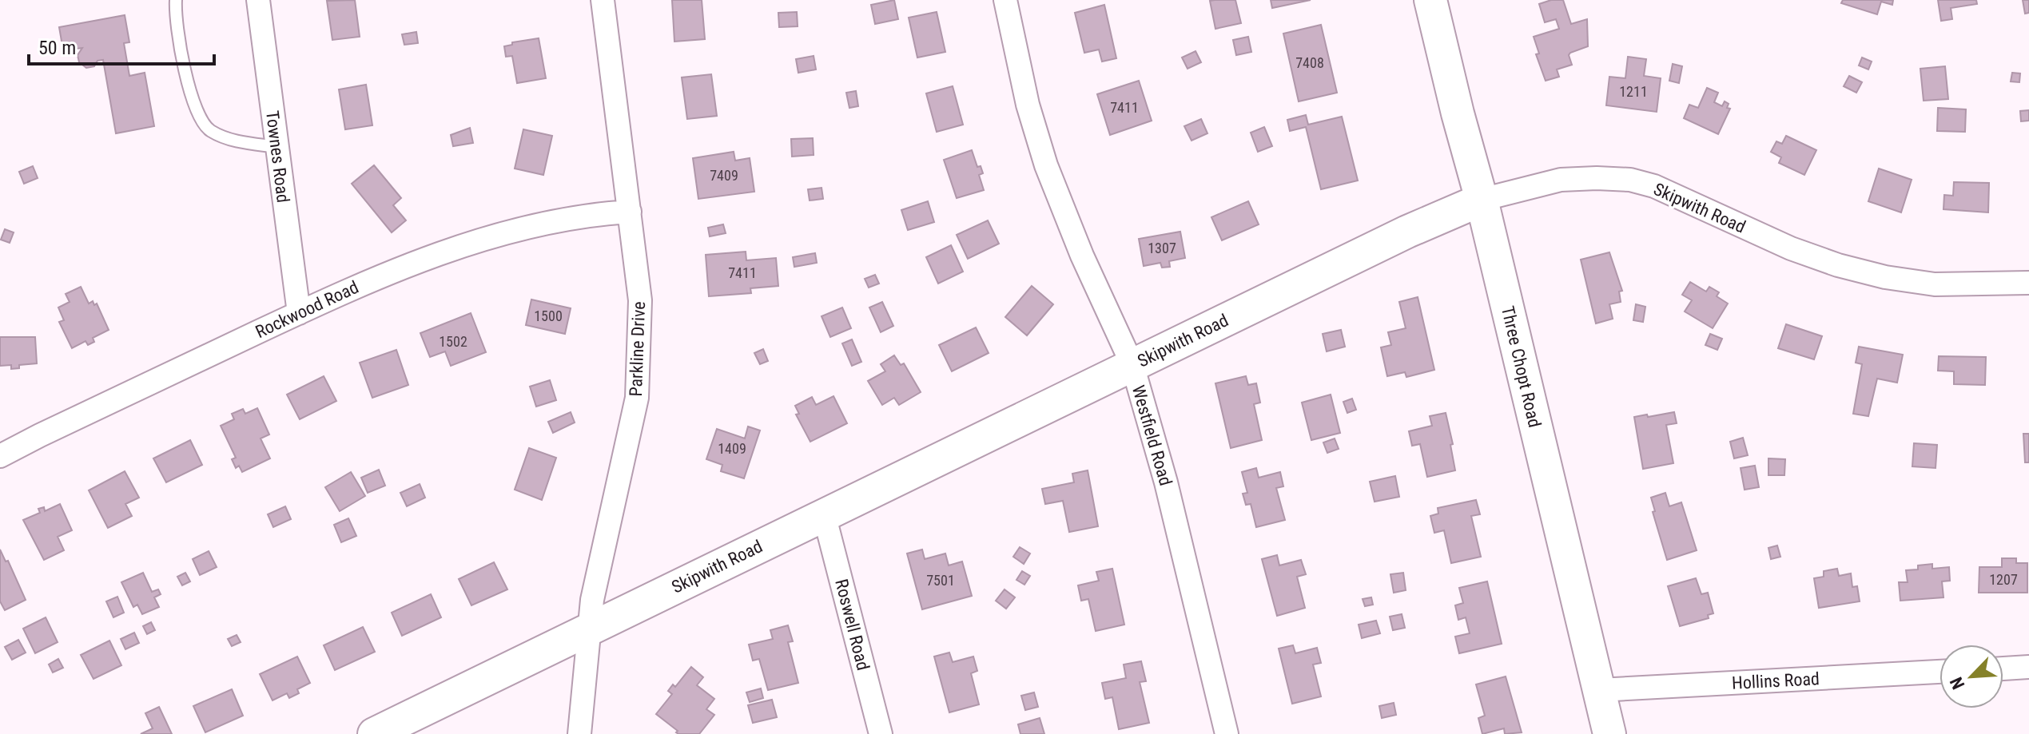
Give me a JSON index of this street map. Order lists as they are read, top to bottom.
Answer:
{
  "streets": {
    "main road": ["Skipwith Road", "Three Chopt Road"],
    "street": [
      "Townes Road",
      "Rockwood Road",
      "Parkline Drive",
      "Westfield Road",
      "Roswell Road",
      "Hollins Road"
    ]
  },
  "crossings": [
    ["Townes Road", "Rockwood Road"],
    ["Skipwith Road", "Parkline Drive"],
    ["Skipwith Road", "Three Chopt Road"],
    ["Skipwith Road", "Westfield Road"],
    ["Skipwith Road", "Roswell Road"],
    ["Rockwood Road", "Parkline Drive"],
    ["Three Chopt Road", "Hollins Road"]
  ],
  "house_numbers": [
    "7408",
    "1211",
    "7411",
    "7409",
    "1307",
    "7411",
    "1500",
    "1502",
    "1409",
    "1207",
    "7501"
  ],
  "scale_bar": "50 m",
  "north": "bottom left"
}
